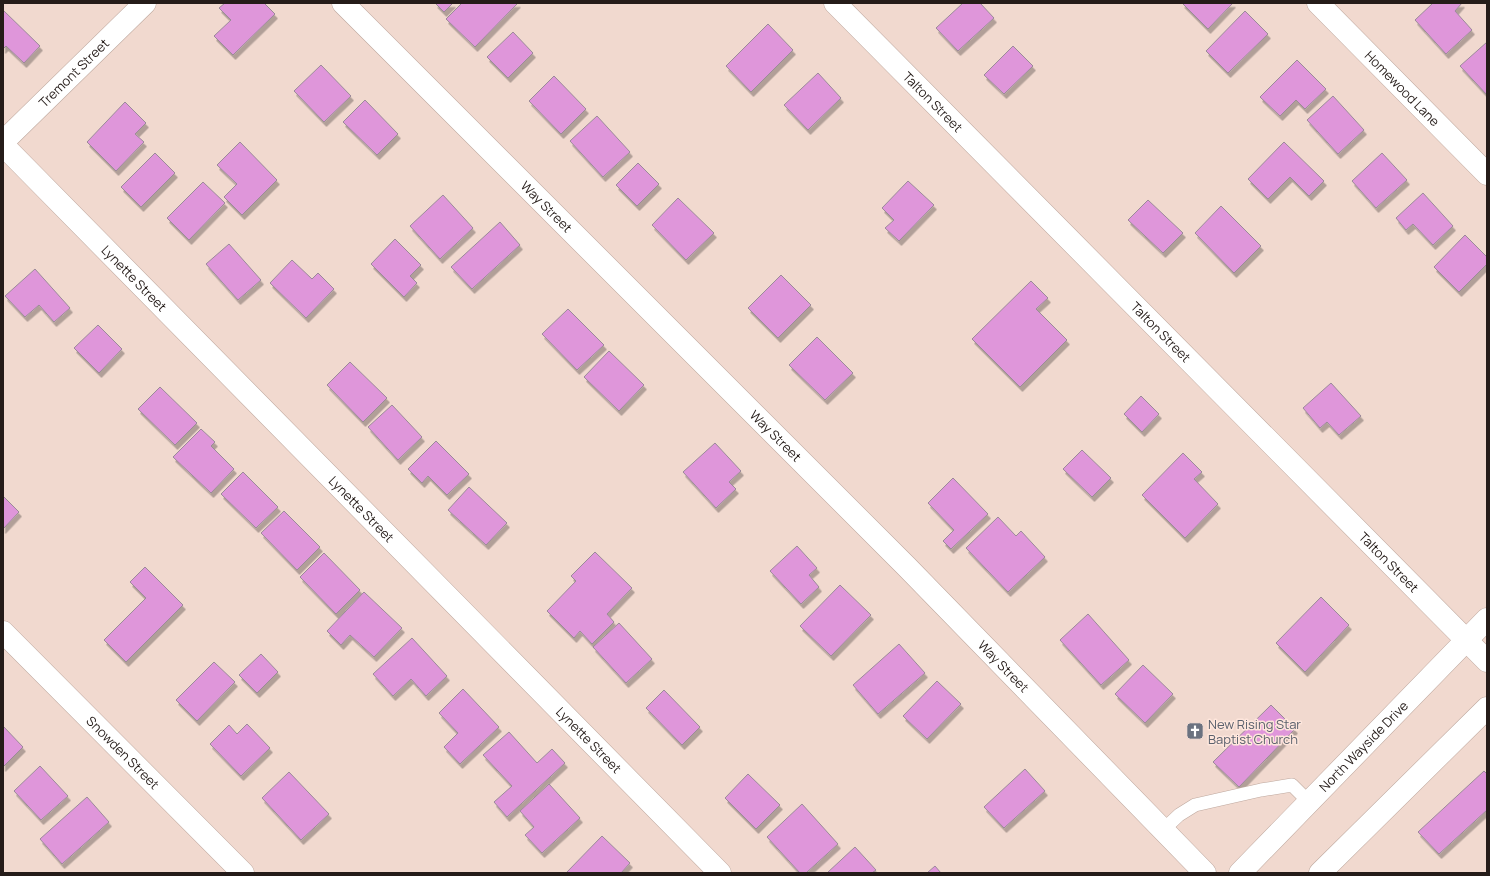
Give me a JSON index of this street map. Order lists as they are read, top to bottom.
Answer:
{
  "streets": {
    "street": [
      "Tremont Street",
      "Homewood Lane",
      "Talton Street",
      "Way Street",
      "Lynette Street",
      "North Wayside Drive",
      "Snowden Street"
    ]
  },
  "crossings": [
    ["Tremont Street", "Lynette Street"],
    ["Talton Street", "North Wayside Drive"]
  ],
  "places": {
    "church": ["New Rising Star Baptist Church"]
  }
}
